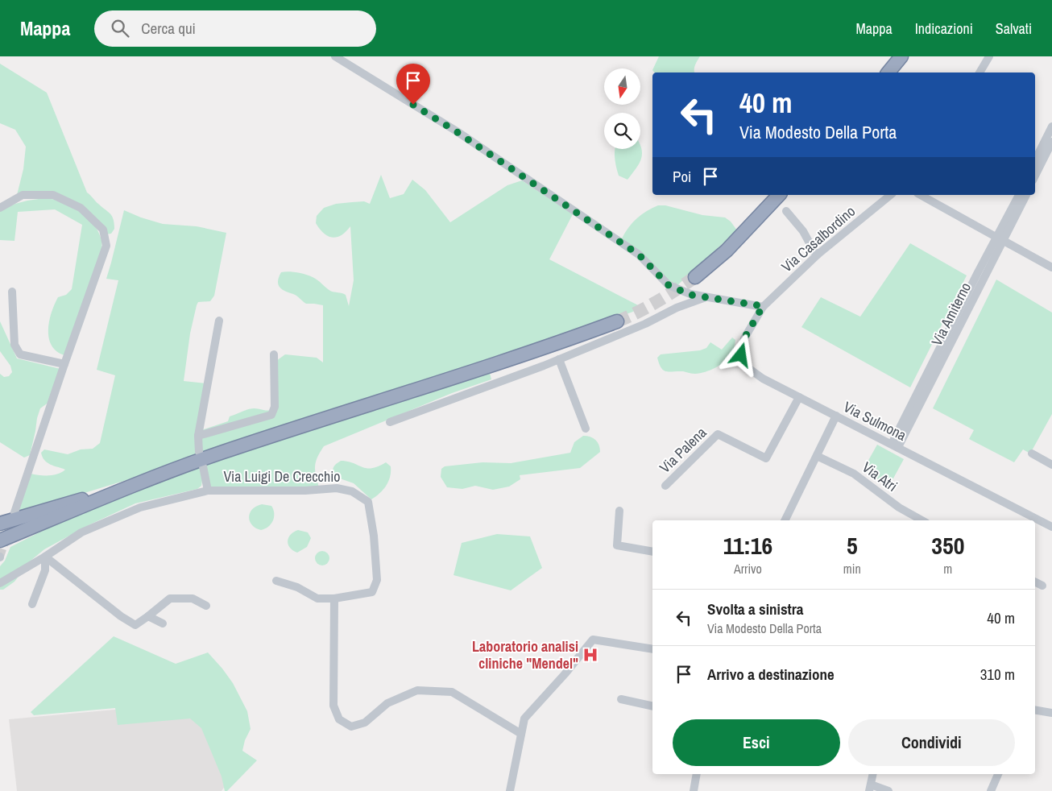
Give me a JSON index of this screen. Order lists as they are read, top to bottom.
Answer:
{
  "streets": {
    "street": [
      "Via Casalbordino",
      "Via Amiterno",
      "Via Sulmona",
      "Via Palena",
      "Via Luigi De Crecchio",
      "Via Atri"
    ]
  },
  "crossings": [
    ["Via Casalbordino", "Via Sulmona"],
    ["Via Amiterno", "Via Sulmona"],
    ["Via Sulmona", "Via Palena"]
  ],
  "places": {
    "hospital": ["Laboratorio analisi cliniche \"Mendel\""]
  },
  "north": "bottom",
  "page": {
    "header": "Mappa",
    "search": "Cerca qui",
    "nav": ["Mappa", "Indicazioni", "Salvati"],
    "turn": ["40 m", "Via Modesto Della Porta"],
    "then": "Poi",
    "eta": [
      "11:16",
      "Arrivo",
      "5",
      "min",
      "350",
      "m"
    ],
    "list": [
      {
        "name": "Svolta a sinistra",
        "note": "Via Modesto Della Porta",
        "value": "40 m"
      },
      {
        "name": "Arrivo a destinazione",
        "value": "310 m"
      }
    ],
    "buttons": ["Esci", "Condividi"]
  }
}
